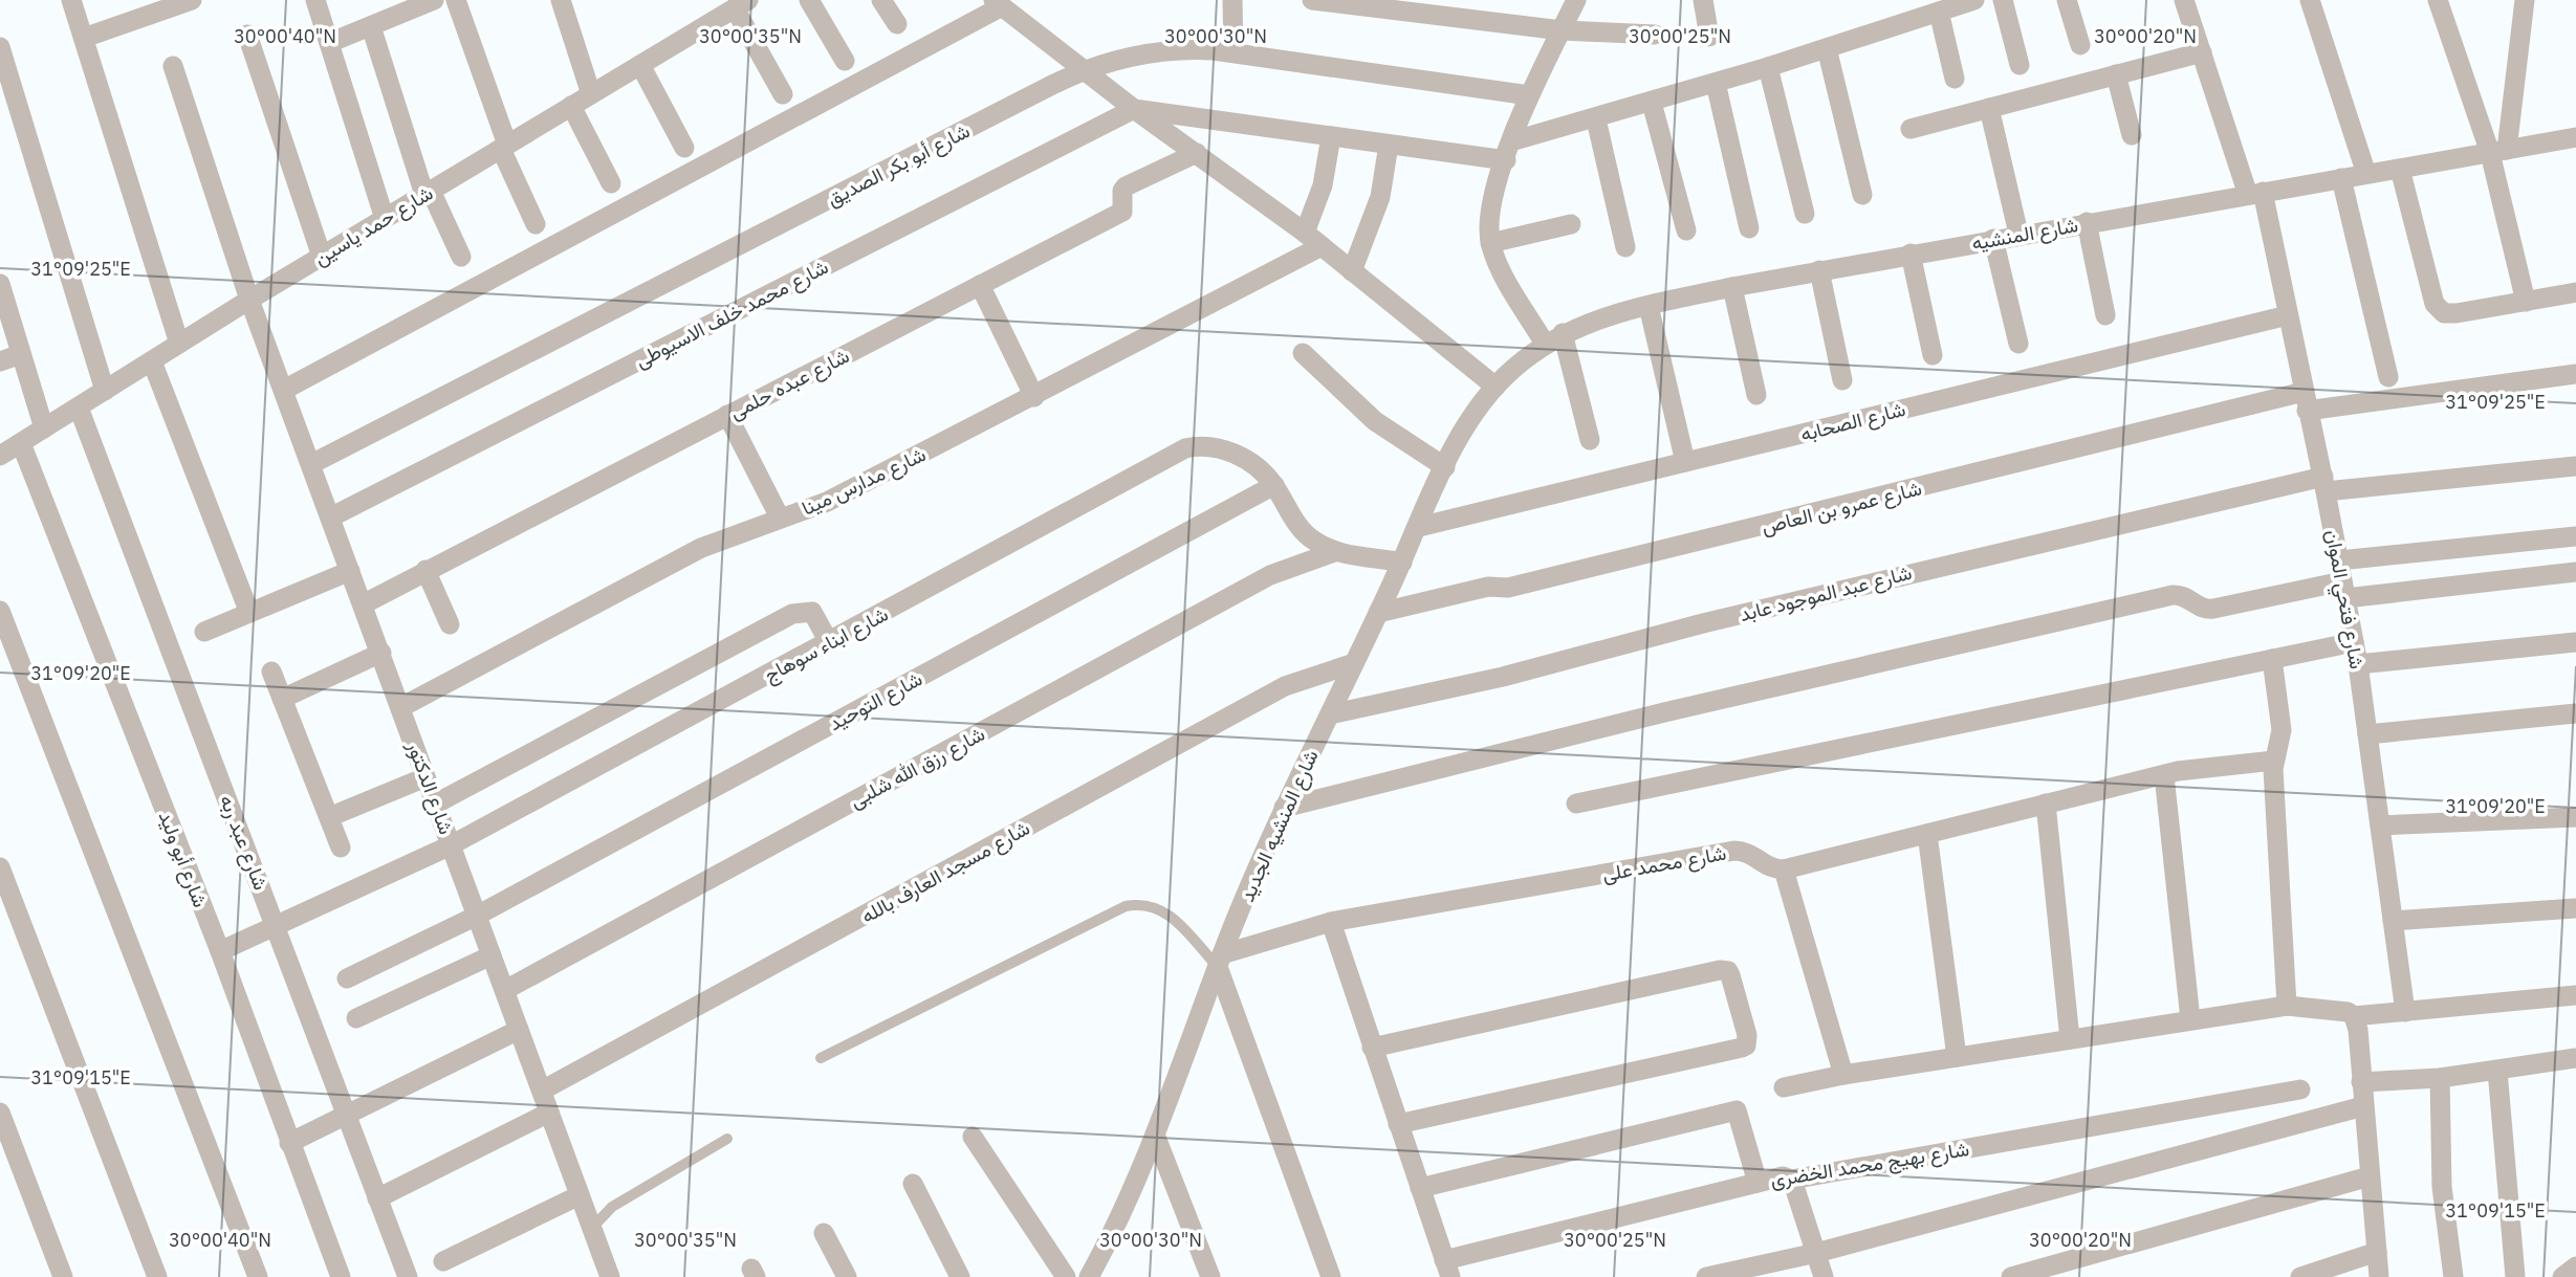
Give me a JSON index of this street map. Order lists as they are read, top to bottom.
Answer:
{
  "streets": {
    "street": [
      "شارع أبو بكر الصديق",
      "شارع حمد ياسين",
      "شارع المنشيه",
      "شارع محمد خلف الاسيوطى",
      "شارع عبده حلمى",
      "شارع الصحابه",
      "شارع مدارس مينا",
      "شارع عمرو بن العاص",
      "شارع عبد الموجود عابد",
      "شارع فتحي الموان",
      "شارع ابناء سوهاج",
      "شارع التوحيد",
      "شارع رزق الله شلبى",
      "شارع الدكتور",
      "شارع المنشيه الجديد",
      "شارع عبد ربه",
      "شارع أبو وليد",
      "شارع محمد على",
      "شارع مسجد العارف بالله",
      "شارع بهيج محمد الخضرى"
    ]
  },
  "crossings": [
    ["شارع أبو بكر الصديق", "شارع الدكتور"],
    ["شارع حمد ياسين", "شارع الدكتور"],
    ["شارع حمد ياسين", "شارع عبد ربه"],
    ["شارع حمد ياسين", "شارع أبو وليد"],
    ["شارع المنشيه", "شارع فتحي الموان"],
    ["شارع المنشيه", "شارع المنشيه الجديد"],
    ["شارع محمد خلف الاسيوطى", "شارع الدكتور"],
    ["شارع عبده حلمى", "شارع الدكتور"],
    ["شارع الصحابه", "شارع فتحي الموان"],
    ["شارع الصحابه", "شارع المنشيه الجديد"],
    ["شارع مدارس مينا", "شارع الدكتور"],
    ["شارع عمرو بن العاص", "شارع فتحي الموان"],
    ["شارع عمرو بن العاص", "شارع المنشيه الجديد"],
    ["شارع عبد الموجود عابد", "شارع فتحي الموان"],
    ["شارع عبد الموجود عابد", "شارع المنشيه الجديد"],
    ["شارع ابناء سوهاج", "شارع التوحيد"],
    ["شارع ابناء سوهاج", "شارع الدكتور"],
    ["شارع ابناء سوهاج", "شارع عبد ربه"],
    ["شارع ابناء سوهاج", "شارع أبو وليد"],
    ["شارع التوحيد", "شارع الدكتور"],
    ["شارع رزق الله شلبى", "شارع الدكتور"],
    ["شارع الدكتور", "شارع مسجد العارف بالله"],
    ["شارع المنشيه الجديد", "شارع محمد على"],
    ["شارع المنشيه الجديد", "شارع مسجد العارف بالله"]
  ],
  "coordinates": [
    "30°00'40\"N",
    "30°00'35\"N",
    "30°00'30\"N",
    "30°00'25\"N",
    "30°00'20\"N",
    "31°09'25\"E",
    "31°09'20\"E",
    "31°09'15\"E"
  ]
}
